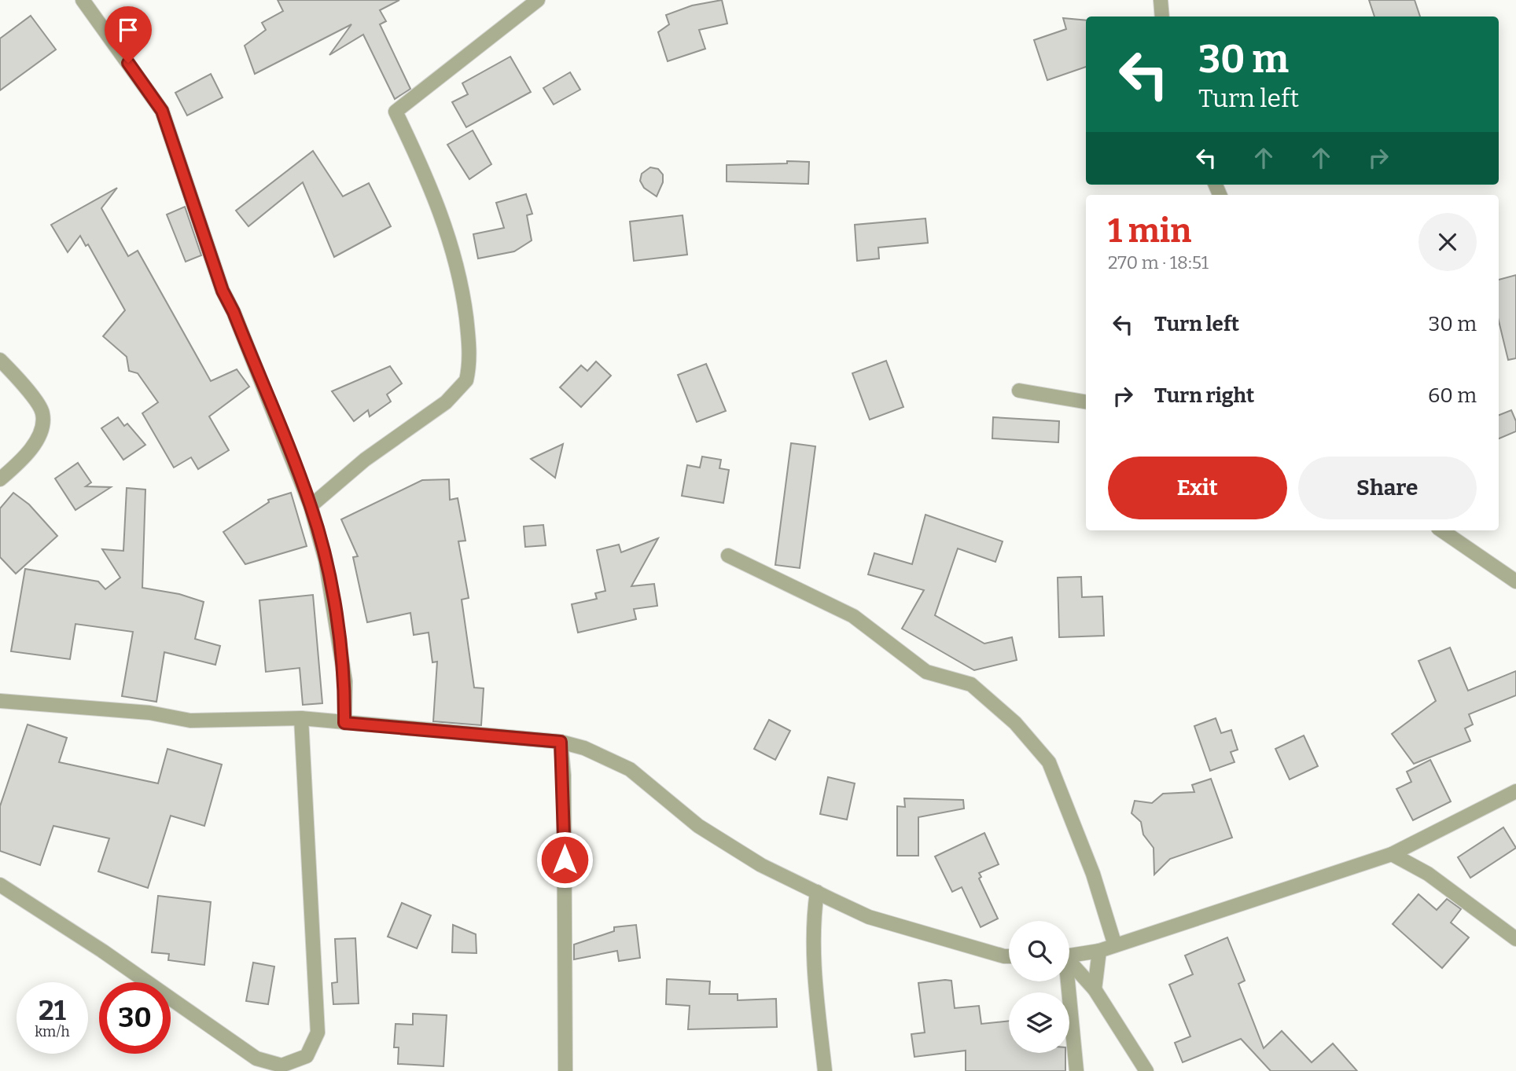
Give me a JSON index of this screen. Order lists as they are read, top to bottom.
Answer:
{
  "page": {
    "turn": ["30 m", "Turn left"],
    "heading": ["1 min", "270 m · 18:51"],
    "list": [
      {
        "name": "Turn left",
        "value": "30 m"
      },
      {
        "name": "Turn right",
        "value": "60 m"
      }
    ],
    "buttons": ["Exit", "Share"],
    "speed": "21 km/h",
    "limit": "30"
  }
}
